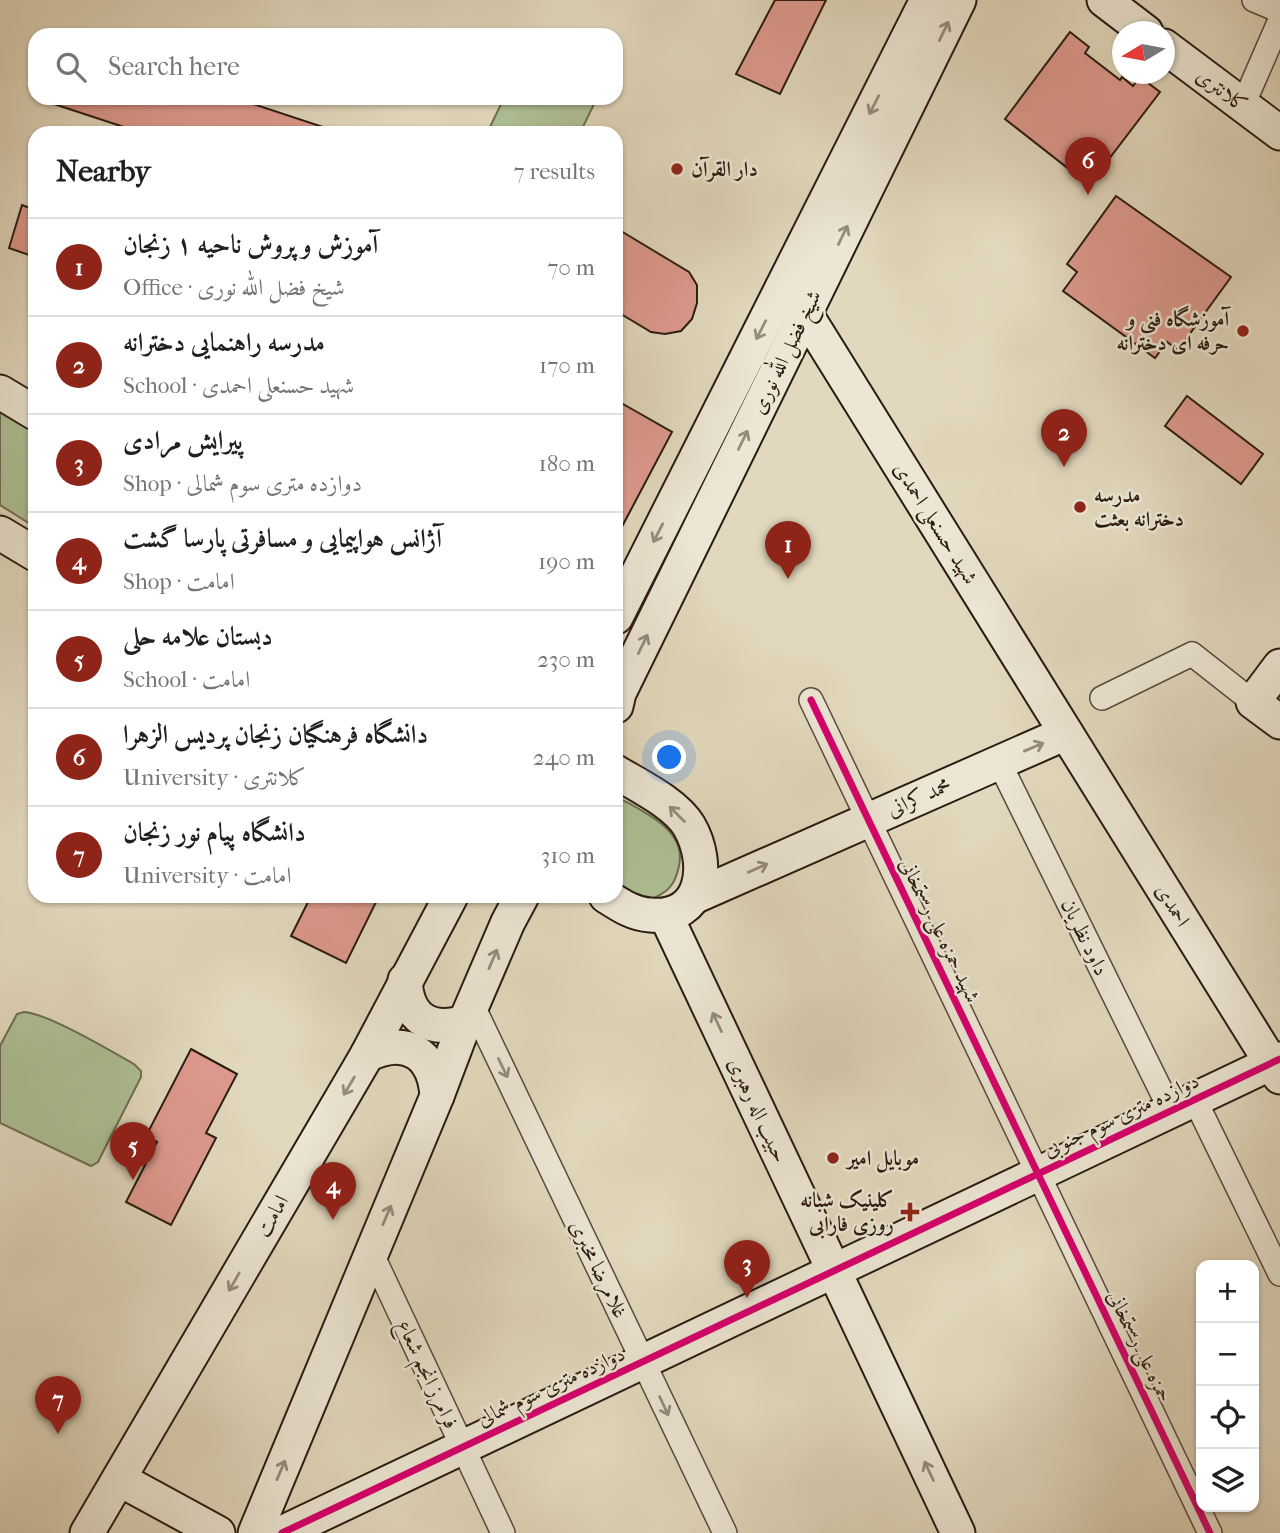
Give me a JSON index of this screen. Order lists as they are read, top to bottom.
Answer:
{
  "streets": {
    "main road": [
      "کلانتری",
      "شیخ فضل الله نوری",
      "شهید حسنعلی احمدی",
      "محمد کرانی",
      "احمدی",
      "حبیب اله رهبری",
      "دوازده متری سوم جنوبی",
      "امامت",
      "دوازده متری سوم شمالی"
    ],
    "street": [
      "شهید حمزه علی رستمخانی",
      "داود نظریان",
      "غلامرضا مخبری",
      "حمزه علی رستمخانی",
      "فرامرز انجم شعاع"
    ]
  },
  "crossings": [
    ["شیخ فضل الله نوری", "شهید حسنعلی احمدی"],
    ["شهید حسنعلی احمدی", "محمد کرانی"],
    ["شهید حسنعلی احمدی", "احمدی"],
    ["محمد کرانی", "احمدی"],
    ["محمد کرانی", "شهید حمزه علی رستمخانی"],
    ["محمد کرانی", "داود نظریان"],
    ["محمد کرانی", "حبیب اله رهبری"],
    ["احمدی", "دوازده متری سوم جنوبی"],
    ["شهید حمزه علی رستمخانی", "دوازده متری سوم جنوبی"],
    ["شهید حمزه علی رستمخانی", "حمزه علی رستمخانی"],
    ["داود نظریان", "دوازده متری سوم جنوبی"],
    ["حبیب اله رهبری", "دوازده متری سوم جنوبی"],
    ["حبیب اله رهبری", "دوازده متری سوم شمالی"],
    ["دوازده متری سوم جنوبی", "حمزه علی رستمخانی"],
    ["دوازده متری سوم جنوبی", "دوازده متری سوم شمالی"],
    ["غلامرضا مخبری", "دوازده متری سوم شمالی"],
    ["فرامرز انجم شعاع", "دوازده متری سوم شمالی"]
  ],
  "one_way": ["محمد کرانی", "حبیب اله رهبری", "غلامرضا مخبری"],
  "places": {
    "other": [
      "دار القرآن",
      "آموزشگاه فنی و حرفه ای دخترانه",
      "مدرسه دخترانه بعثت",
      "موبایل امیر"
    ],
    "health": ["کلینیک شبانه روزی فارابی"]
  },
  "north": "left",
  "page": {
    "search": "Search here",
    "heading": ["Nearby", "7 results"],
    "pins": [
      "6",
      "2",
      "1",
      "5",
      "4",
      "3",
      "7"
    ],
    "list": [
      {
        "mark": "1",
        "name": "آموزش و پروش ناحیه ۱ زنجان",
        "note": "Office · شیخ فضل الله نوری",
        "value": "70 m"
      },
      {
        "mark": "2",
        "name": "مدرسه راهنمایی دخترانه",
        "note": "School · شهید حسنعلی احمدی",
        "value": "170 m"
      },
      {
        "mark": "3",
        "name": "پیرایش مرادی",
        "note": "Shop · دوازده متری سوم شمالی",
        "value": "180 m"
      },
      {
        "mark": "4",
        "name": "آژانس هواپیمایی و مسافرتی پارسا گشت",
        "note": "Shop · امامت",
        "value": "190 m"
      },
      {
        "mark": "5",
        "name": "دبستان علامه حلی",
        "note": "School · امامت",
        "value": "230 m"
      },
      {
        "mark": "6",
        "name": "دانشگاه فرهنگیان زنجان پردیس الزهرا",
        "note": "University · کلانتری",
        "value": "240 m"
      },
      {
        "mark": "7",
        "name": "دانشگاه پیام نور زنجان",
        "note": "University · امامت",
        "value": "310 m"
      }
    ],
    "map_buttons": ["+", "−"]
  }
}
